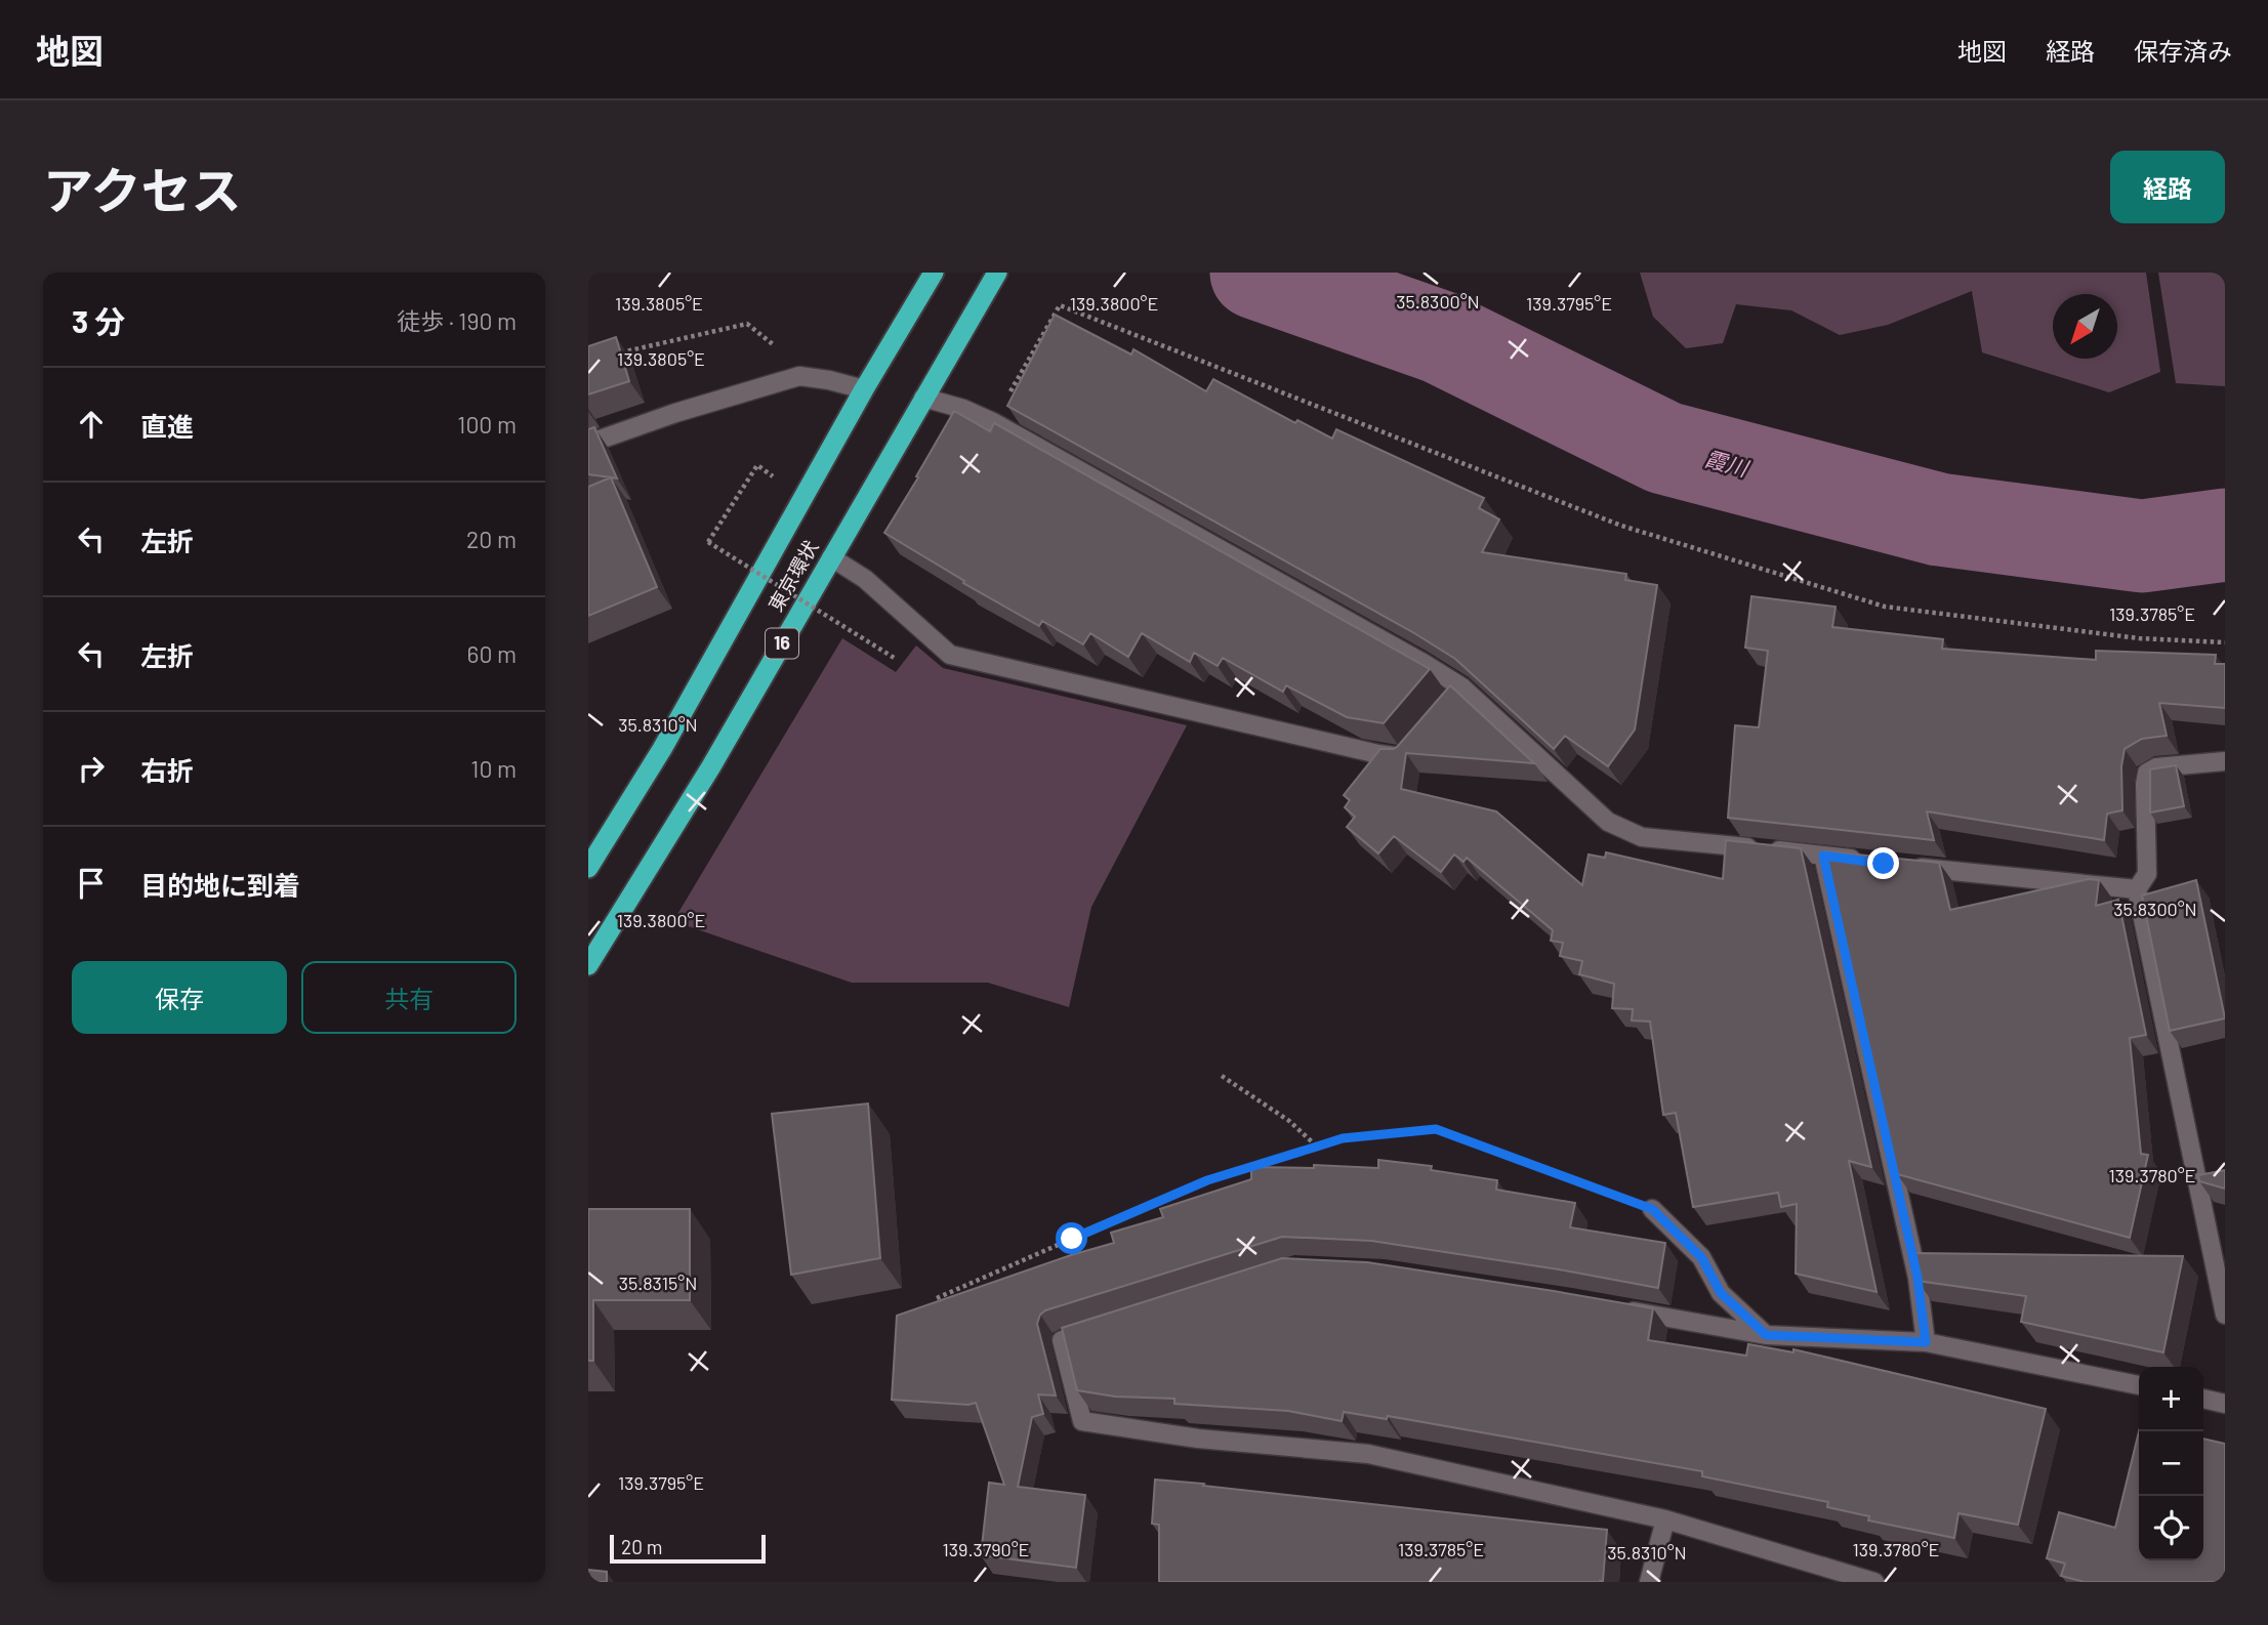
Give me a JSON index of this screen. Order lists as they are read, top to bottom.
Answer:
{
  "streets": {
    "highway": ["東京環状", "16"]
  },
  "water": ["霞川"],
  "scale_bar": "20 m",
  "north": "bottom left",
  "page": {
    "header": "地図",
    "nav": ["地図", "経路", "保存済み"],
    "title": "アクセス",
    "buttons": [
      "経路",
      ["保存", "共有"]
    ],
    "heading": ["3 分", "徒歩 · 190 m"],
    "list": [
      ["直進", "100 m"],
      ["左折", "20 m"],
      ["左折", "60 m"],
      ["右折", "10 m"],
      "目的地に到着"
    ],
    "map_buttons": ["+", "−"],
    "scale": "20 m"
  },
  "coordinates": [
    "35.8300°N",
    "139.3805°E",
    "139.3800°E",
    "139.3795°E",
    "139.3785°E",
    "35.8310°N",
    "139.3780°E",
    "35.8315°N",
    "139.3790°E"
  ]
}
